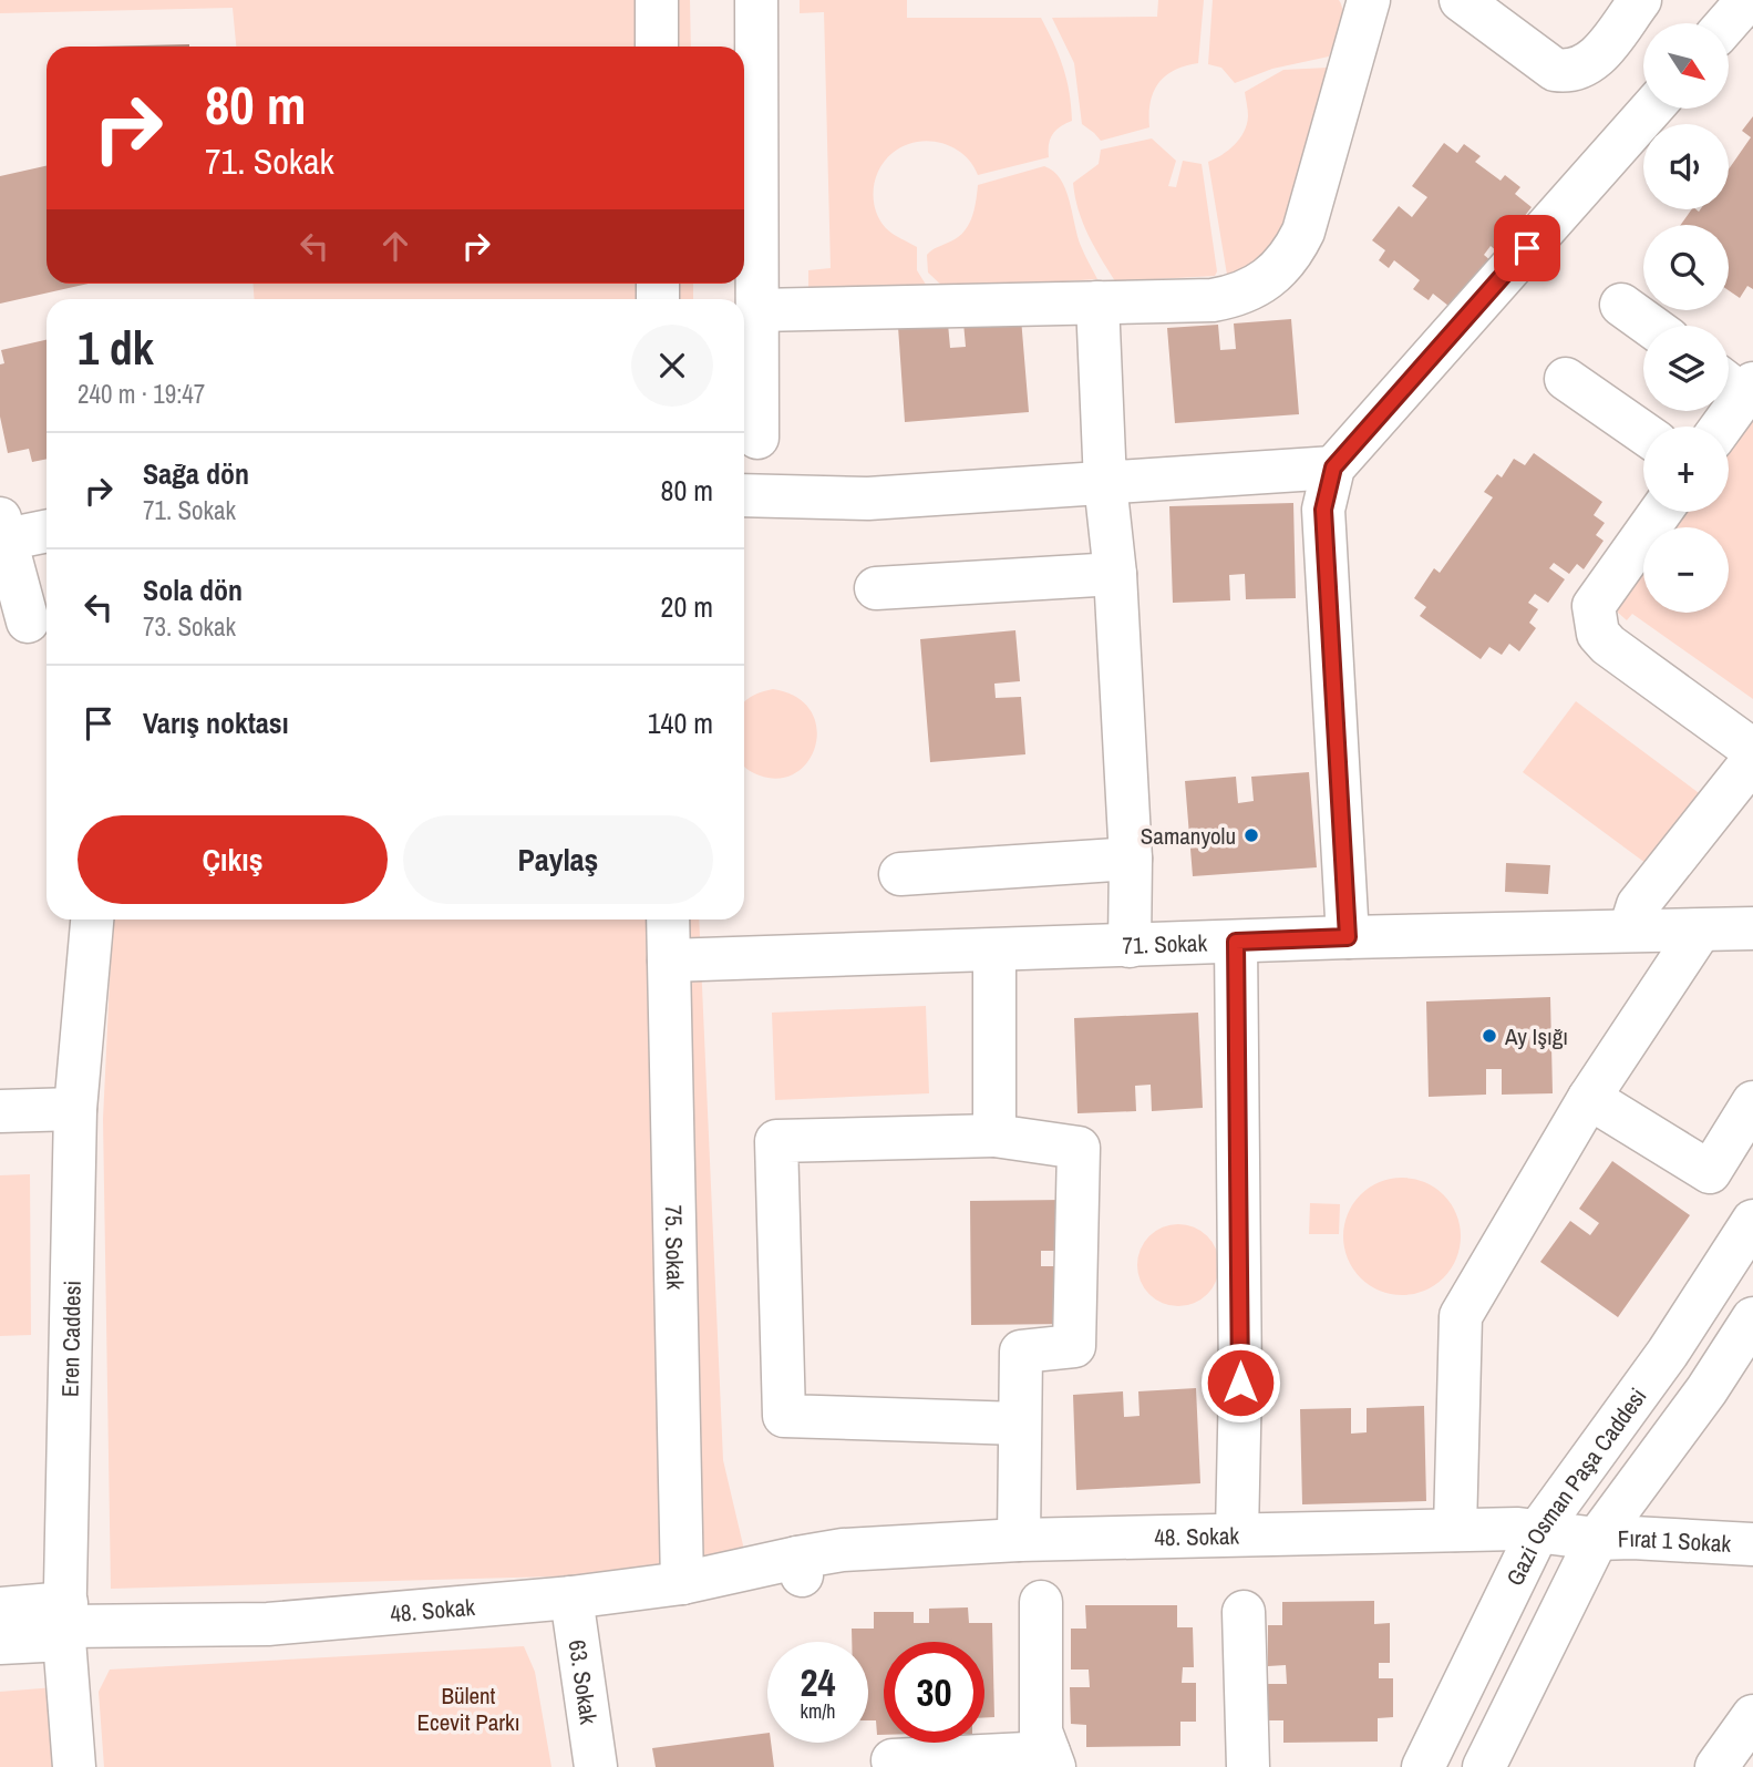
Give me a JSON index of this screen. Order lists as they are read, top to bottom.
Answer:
{
  "streets": {
    "street": [
      "71. Sokak",
      "75. Sokak",
      "Eren Caddesi",
      "Gazi Osman Paşa Caddesi",
      "48. Sokak",
      "Fırat 1 Sokak",
      "63. Sokak"
    ]
  },
  "crossings": [
    ["71. Sokak", "75. Sokak"],
    ["75. Sokak", "48. Sokak"],
    ["Eren Caddesi", "48. Sokak"],
    ["Gazi Osman Paşa Caddesi", "48. Sokak"],
    ["Gazi Osman Paşa Caddesi", "Fırat 1 Sokak"],
    ["48. Sokak", "Fırat 1 Sokak"],
    ["48. Sokak", "63. Sokak"]
  ],
  "parks": ["Bülent Ecevit Parkı"],
  "places": ["Samanyolu", "Ay Işığı"],
  "north": "bottom right",
  "page": {
    "map_buttons": ["+", "−"],
    "turn": ["80 m", "71. Sokak"],
    "heading": ["1 dk", "240 m · 19:47"],
    "list": [
      {
        "name": "Sağa dön",
        "note": "71. Sokak",
        "value": "80 m"
      },
      {
        "name": "Sola dön",
        "note": "73. Sokak",
        "value": "20 m"
      },
      {
        "name": "Varış noktası",
        "value": "140 m"
      }
    ],
    "buttons": ["Çıkış", "Paylaş"],
    "speed": "24 km/h",
    "limit": "30"
  }
}
